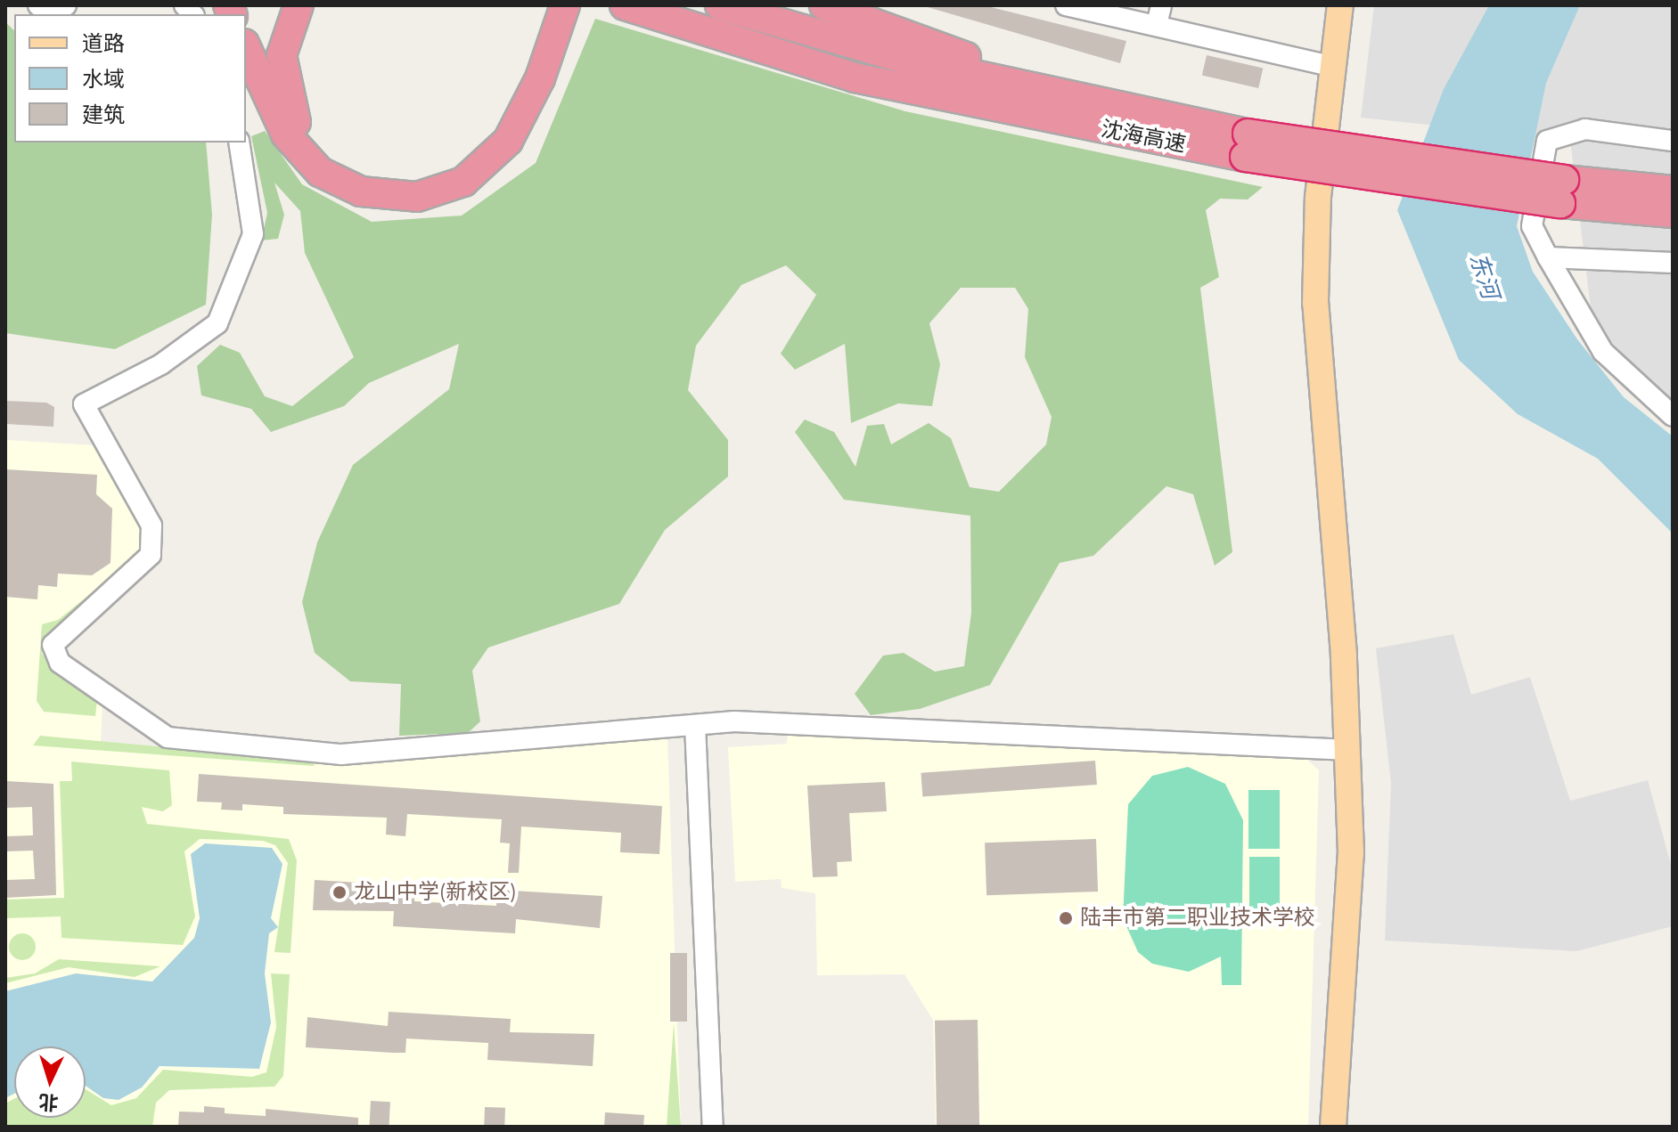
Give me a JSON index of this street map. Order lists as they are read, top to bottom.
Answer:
{
  "streets": {
    "highway": ["沈海高速"]
  },
  "water": ["东河"],
  "places": ["龙山中学(新校区)", "陆丰市第二职业技术学校"],
  "legend": ["道路", "水域", "建筑"],
  "north": "bottom"
}
